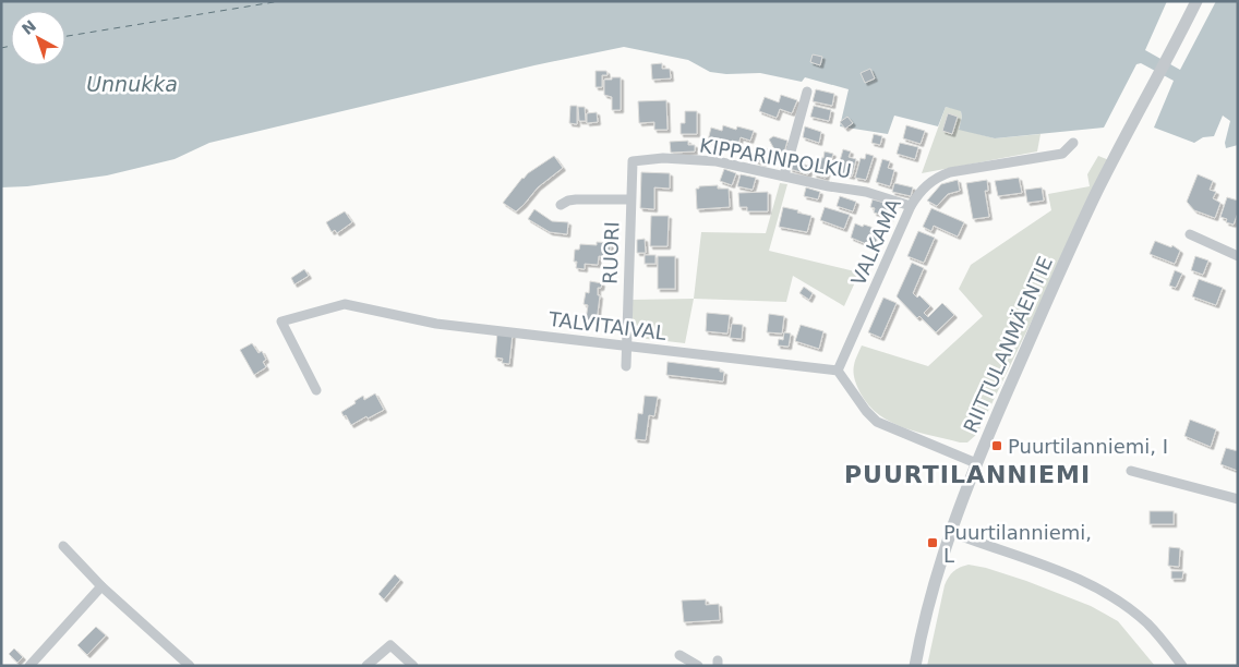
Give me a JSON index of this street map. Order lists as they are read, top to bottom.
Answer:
{
  "streets": {
    "street": [
      "KIPPARINPOLKU",
      "VALKAMA",
      "RUORI",
      "TALVITAIVAL",
      "RIITTULANMÄENTIE"
    ]
  },
  "crossings": [
    ["KIPPARINPOLKU", "VALKAMA"],
    ["KIPPARINPOLKU", "RUORI"],
    ["VALKAMA", "TALVITAIVAL"],
    ["RUORI", "TALVITAIVAL"]
  ],
  "districts": ["PUURTILANNIEMI"],
  "water": ["Unnukka"],
  "places": {
    "transit": ["Puurtilanniemi, I", "Puurtilanniemi, L"]
  },
  "north": "top left"
}
